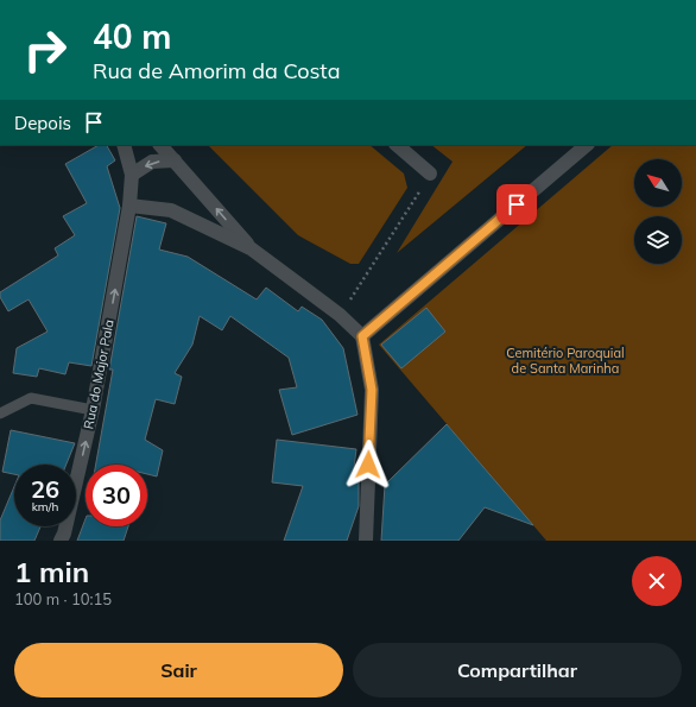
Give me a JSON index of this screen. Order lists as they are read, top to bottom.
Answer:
{
  "streets": {
    "street": ["Rua do Major Pala"]
  },
  "one_way": ["Rua do Major Pala"],
  "parks": ["Cemitério Paroquial de Santa Marinha"],
  "north": "top left",
  "page": {
    "turn": ["40 m", "Rua de Amorim da Costa"],
    "then": "Depois",
    "speed": "26 km/h",
    "limit": "30",
    "heading": ["1 min", "100 m · 10:15"],
    "buttons": ["Sair", "Compartilhar"]
  }
}
